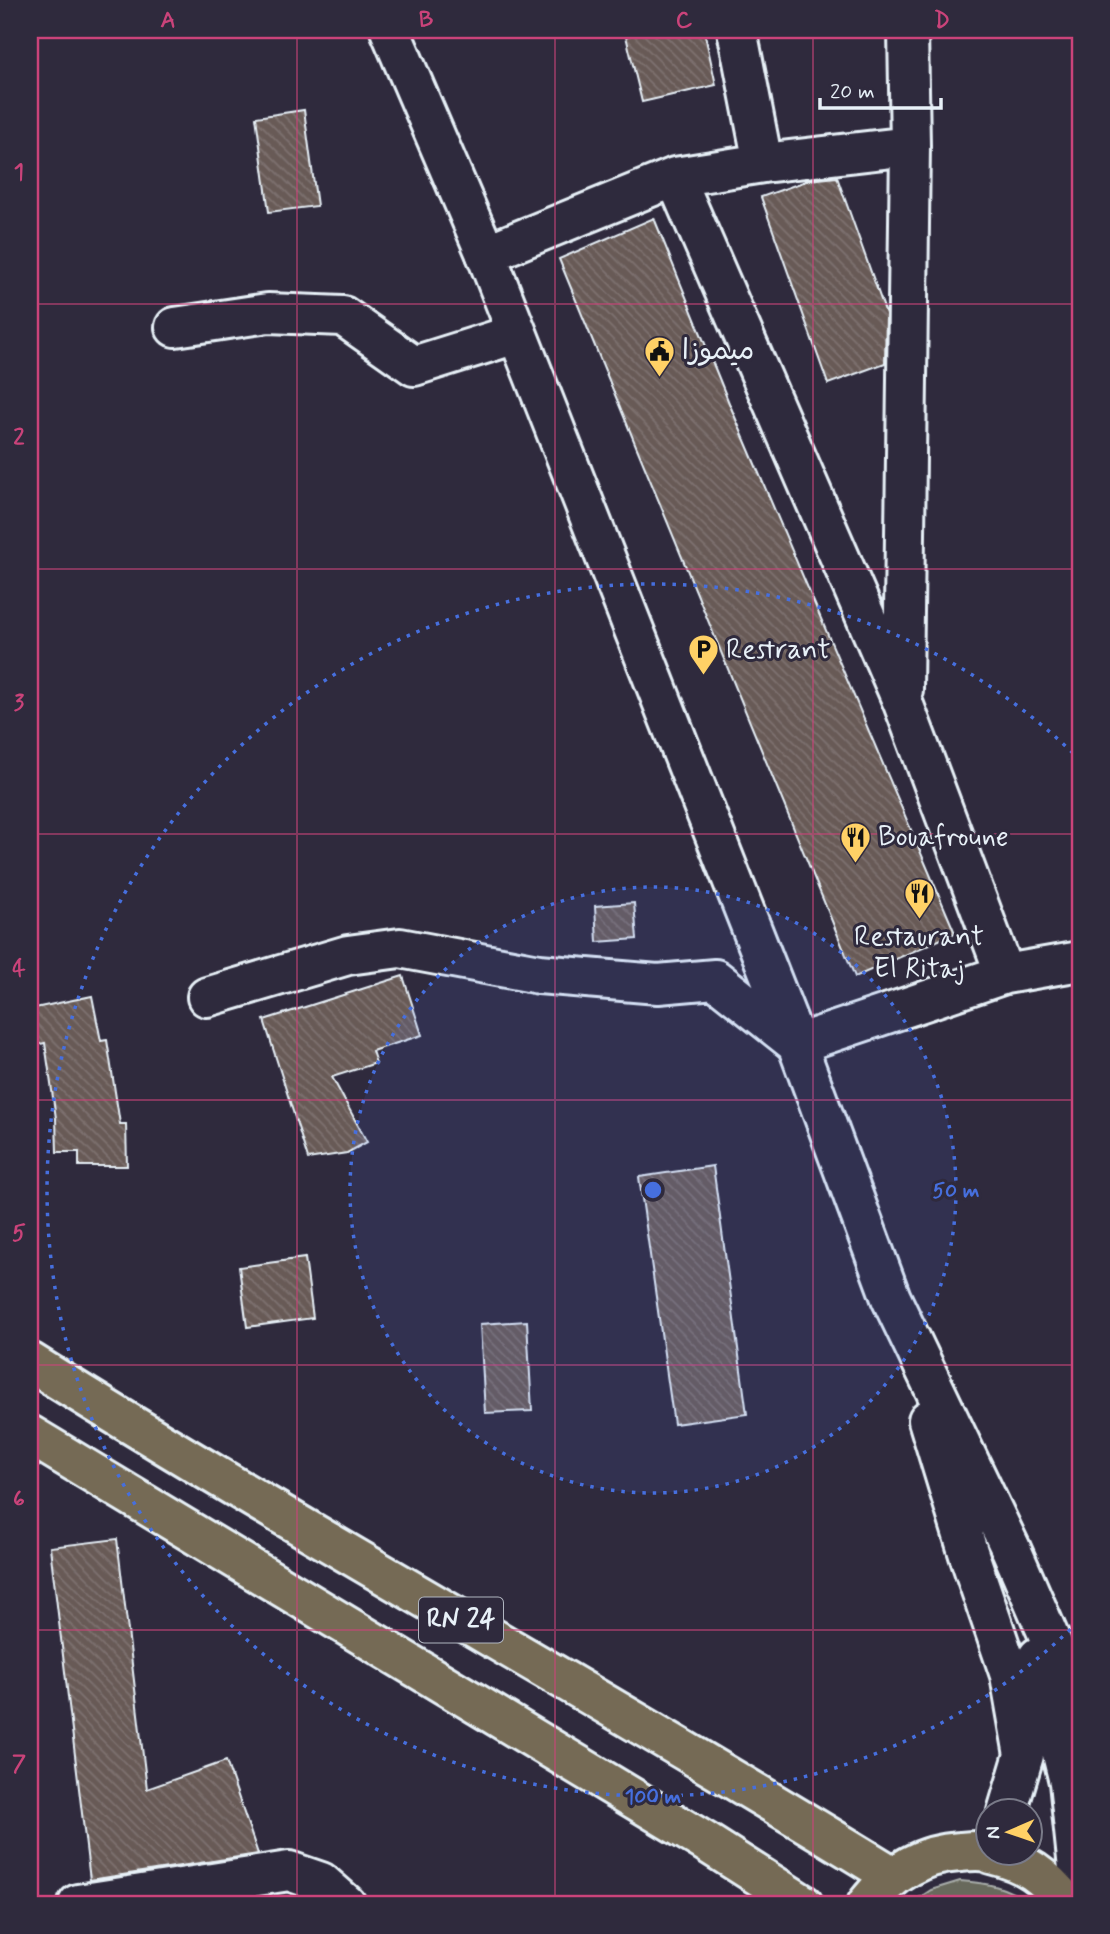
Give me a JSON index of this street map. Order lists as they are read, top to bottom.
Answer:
{
  "streets": {
    "main road": ["RN 24"]
  },
  "places": {
    "public building": ["ميموزا"],
    "parking": ["Restrant"],
    "restaurant": ["Bouafroune", "Restaurant El Ritaj"]
  },
  "scale_bar": "20 m",
  "north": "left",
  "grid": {
    "columns": [
      "A",
      "B",
      "C",
      "D"
    ],
    "rows": [
      "1",
      "2",
      "3",
      "4",
      "5",
      "6",
      "7"
    ]
  },
  "rings": ["50 m", "100 m"]
}
